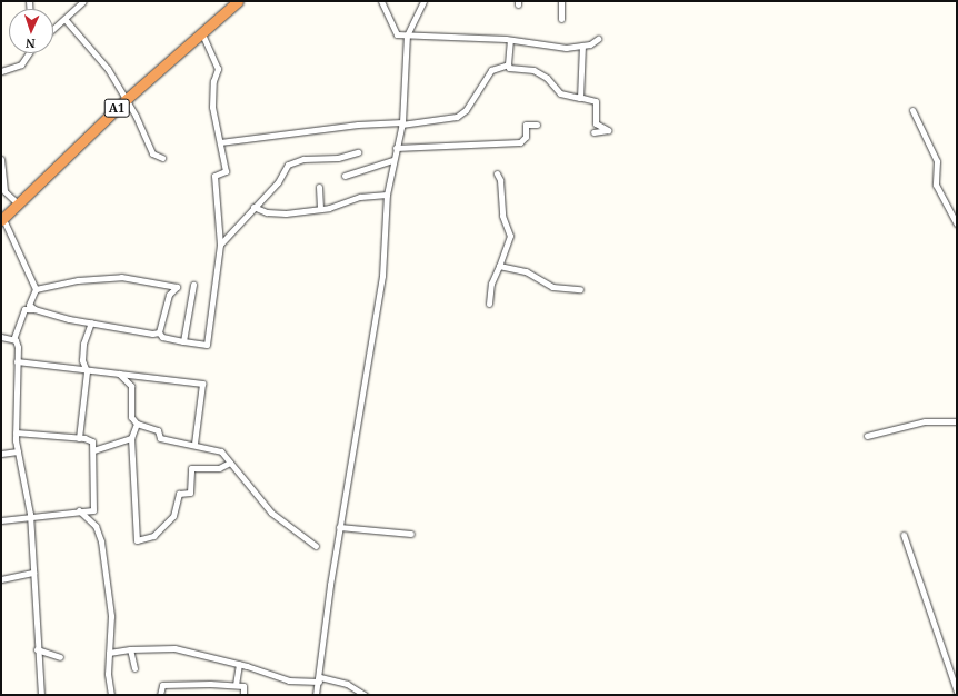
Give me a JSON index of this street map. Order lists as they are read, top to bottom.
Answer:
{
  "streets": {
    "highway": ["A1"]
  },
  "north": "bottom"
}
